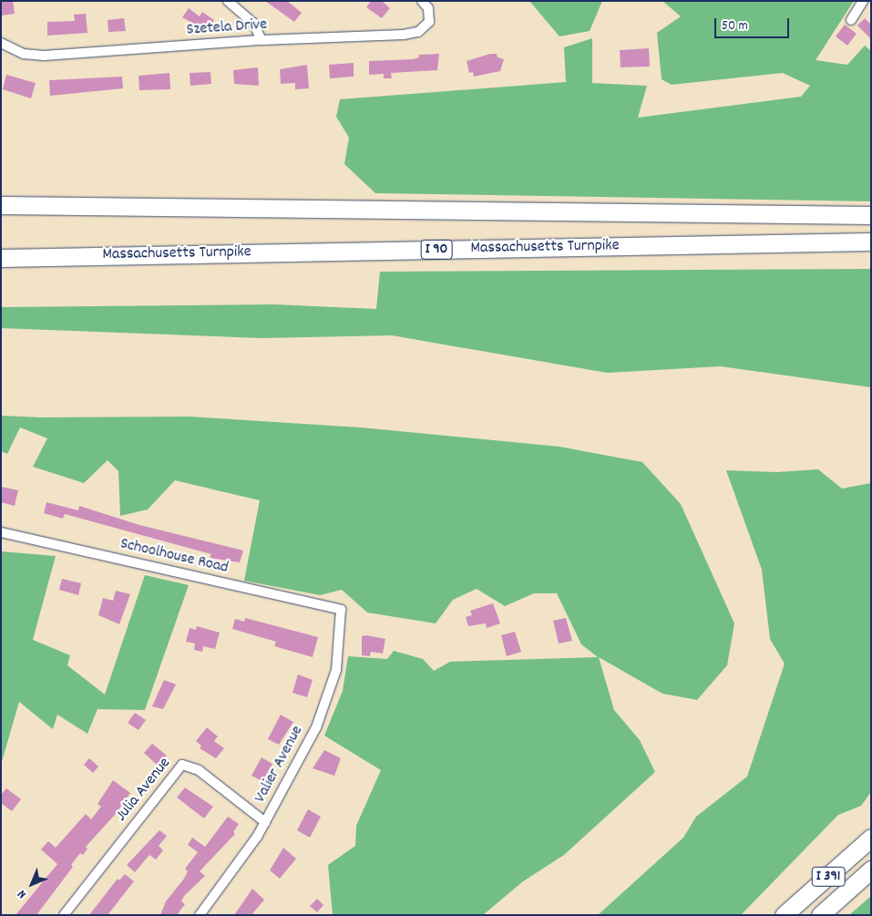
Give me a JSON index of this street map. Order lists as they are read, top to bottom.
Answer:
{
  "streets": {
    "highway": ["Massachusetts Turnpike", "I 90", "I 391"],
    "street": [
      "Szetela Drive",
      "Schoolhouse Road",
      "Valier Avenue",
      "Julia Avenue"
    ]
  },
  "crossings": [
    ["Schoolhouse Road", "Valier Avenue"],
    ["Valier Avenue", "Julia Avenue"]
  ],
  "scale_bar": "50 m",
  "north": "bottom left"
}
